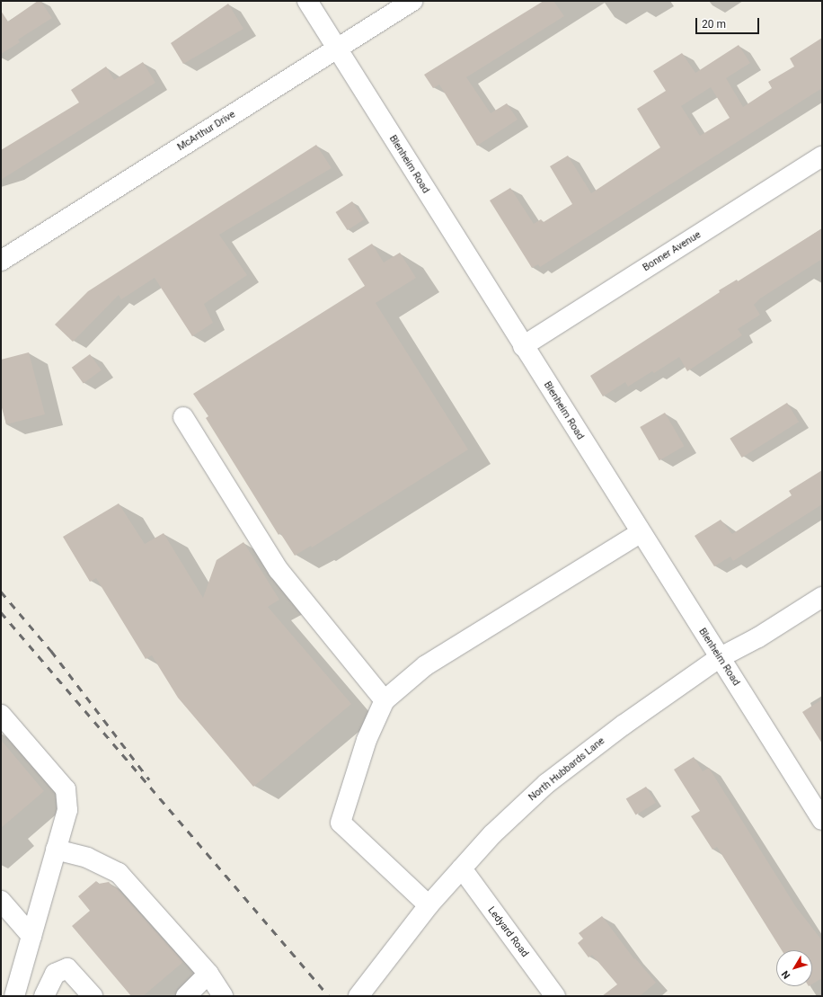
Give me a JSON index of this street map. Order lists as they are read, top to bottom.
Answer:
{
  "streets": {
    "street": [
      "McArthur Drive",
      "Blenheim Road",
      "Bonner Avenue",
      "North Hubbards Lane",
      "Ledyard Road"
    ]
  },
  "crossings": [
    ["McArthur Drive", "Blenheim Road"],
    ["Blenheim Road", "Bonner Avenue"],
    ["Blenheim Road", "North Hubbards Lane"],
    ["North Hubbards Lane", "Ledyard Road"]
  ],
  "scale_bar": "20 m",
  "north": "bottom left"
}
